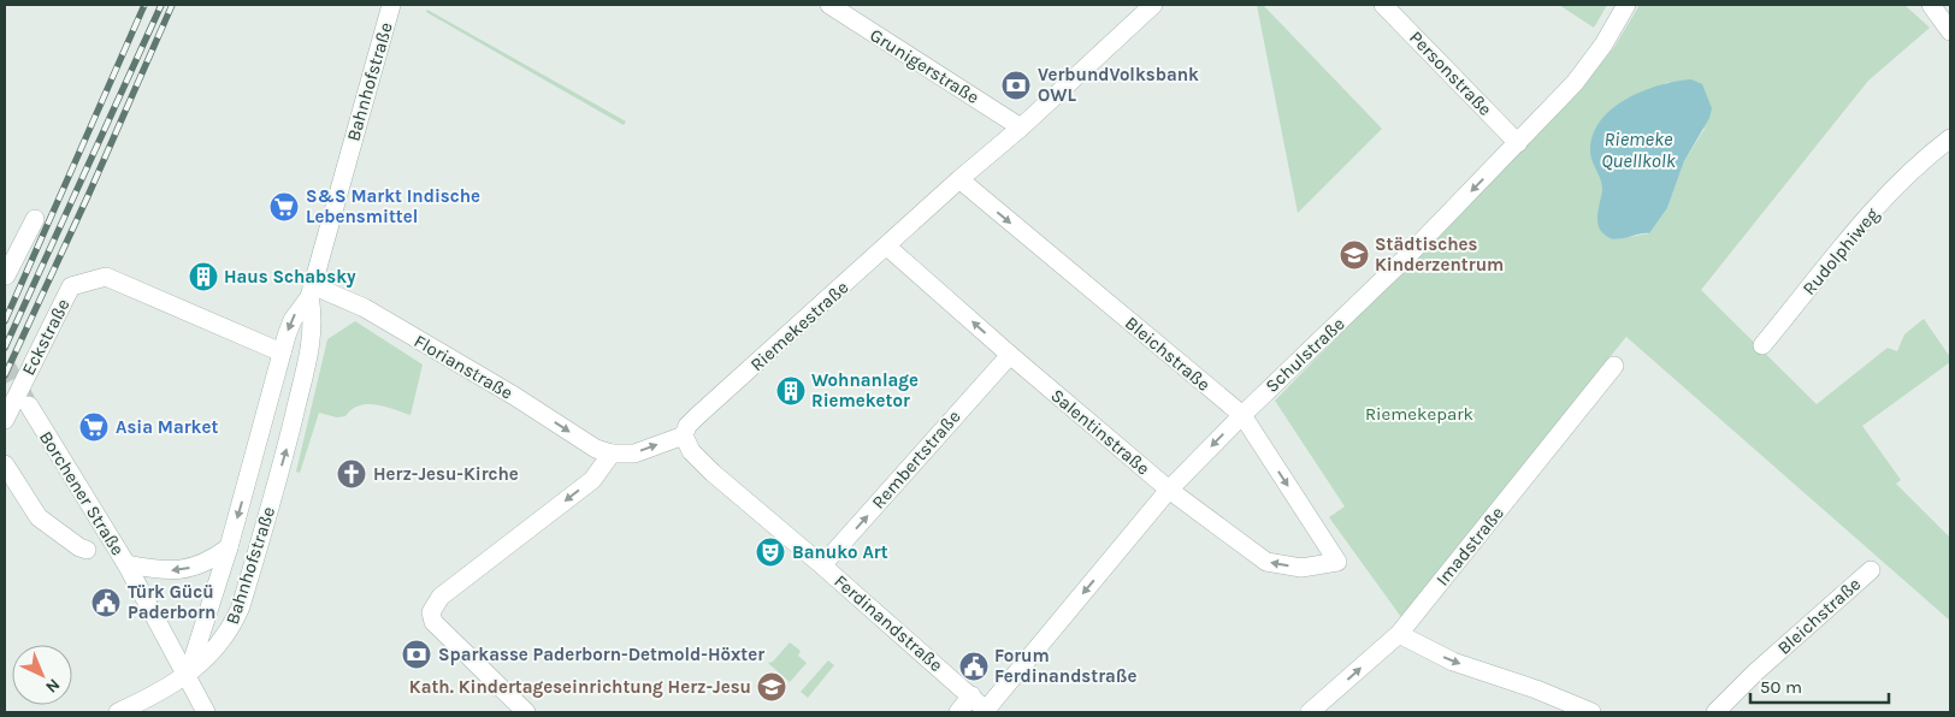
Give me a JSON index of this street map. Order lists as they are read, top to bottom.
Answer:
{
  "streets": {
    "street": [
      "Grunigerstraße",
      "Personstraße",
      "Bahnhofstraße",
      "Rudolphiweg",
      "Riemekestraße",
      "Eckstraße",
      "Bleichstraße",
      "Schulstraße",
      "Florianstraße",
      "Salentinstraße",
      "Rembertstraße",
      "Borchener Straße",
      "Imadstraße",
      "Ferdinandstraße"
    ]
  },
  "crossings": [
    ["Grunigerstraße", "Riemekestraße"],
    ["Personstraße", "Schulstraße"],
    ["Bahnhofstraße", "Eckstraße"],
    ["Bahnhofstraße", "Florianstraße"],
    ["Bahnhofstraße", "Borchener Straße"],
    ["Riemekestraße", "Bleichstraße"],
    ["Riemekestraße", "Salentinstraße"],
    ["Riemekestraße", "Ferdinandstraße"],
    ["Bleichstraße", "Schulstraße"],
    ["Bleichstraße", "Salentinstraße"],
    ["Schulstraße", "Salentinstraße"],
    ["Schulstraße", "Ferdinandstraße"],
    ["Salentinstraße", "Rembertstraße"],
    ["Rembertstraße", "Ferdinandstraße"]
  ],
  "one_way": [
    "Bleichstraße",
    "Schulstraße",
    "Florianstraße",
    "Salentinstraße",
    "Rembertstraße"
  ],
  "water": ["Riemeke Quellkolk"],
  "parks": ["Riemekepark"],
  "places": {
    "bank": ["VerbundVolksbank OWL", "Sparkasse Paderborn-Detmold-Höxter"],
    "supermarket": ["S&S Markt Indische Lebensmittel", "Asia Market"],
    "school or university": ["Städtisches Kinderzentrum", "Kath. Kindertageseinrichtung Herz-Jesu"],
    "building": ["Haus Schabsky", "Wohnanlage Riemeketor"],
    "church": ["Herz-Jesu-Kirche"],
    "theatre": ["Banuko Art"],
    "public building": ["Türk Gücü Paderborn", "Forum Ferdinandstraße"]
  },
  "scale_bar": "50 m",
  "north": "bottom right"
}
